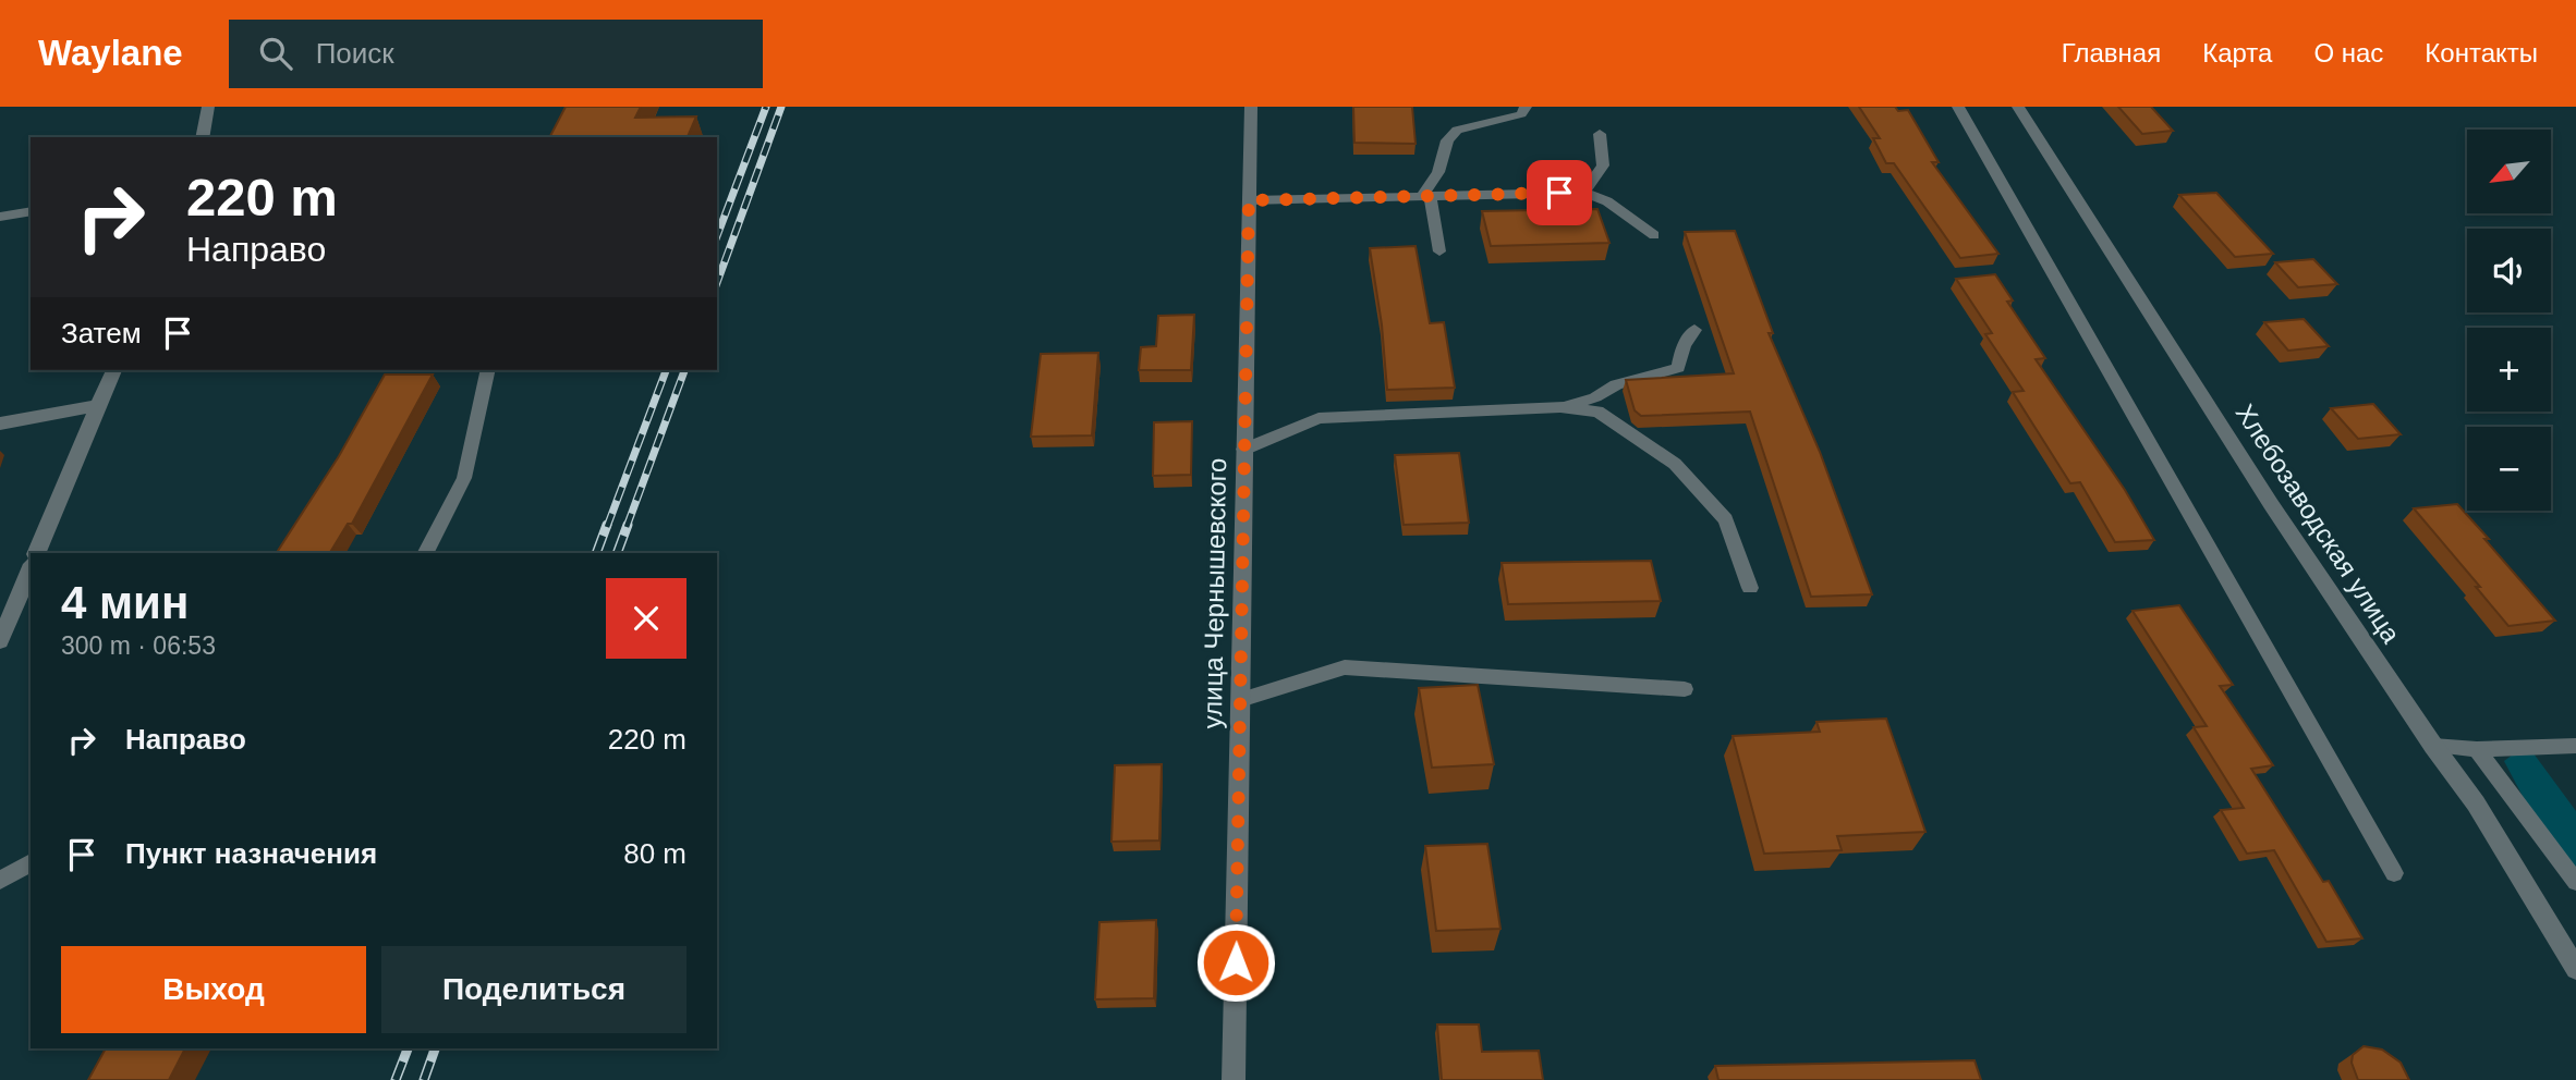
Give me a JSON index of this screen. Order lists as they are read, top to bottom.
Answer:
{
  "streets": {
    "street": ["Хлебозаводская улица", "улица Чернышевского"]
  },
  "north": "bottom left",
  "page": {
    "header": "Waylane",
    "search": "Поиск",
    "nav": [
      "Главная",
      "Карта",
      "О нас",
      "Контакты"
    ],
    "map_buttons": ["+", "−"],
    "turn": ["220 m", "Направо"],
    "then": "Затем",
    "heading": ["4 мин", "300 m · 06:53"],
    "list": [
      {
        "name": "Направо",
        "value": "220 m"
      },
      {
        "name": "Пункт назначения",
        "value": "80 m"
      }
    ],
    "buttons": ["Выход", "Поделиться"]
  }
}
